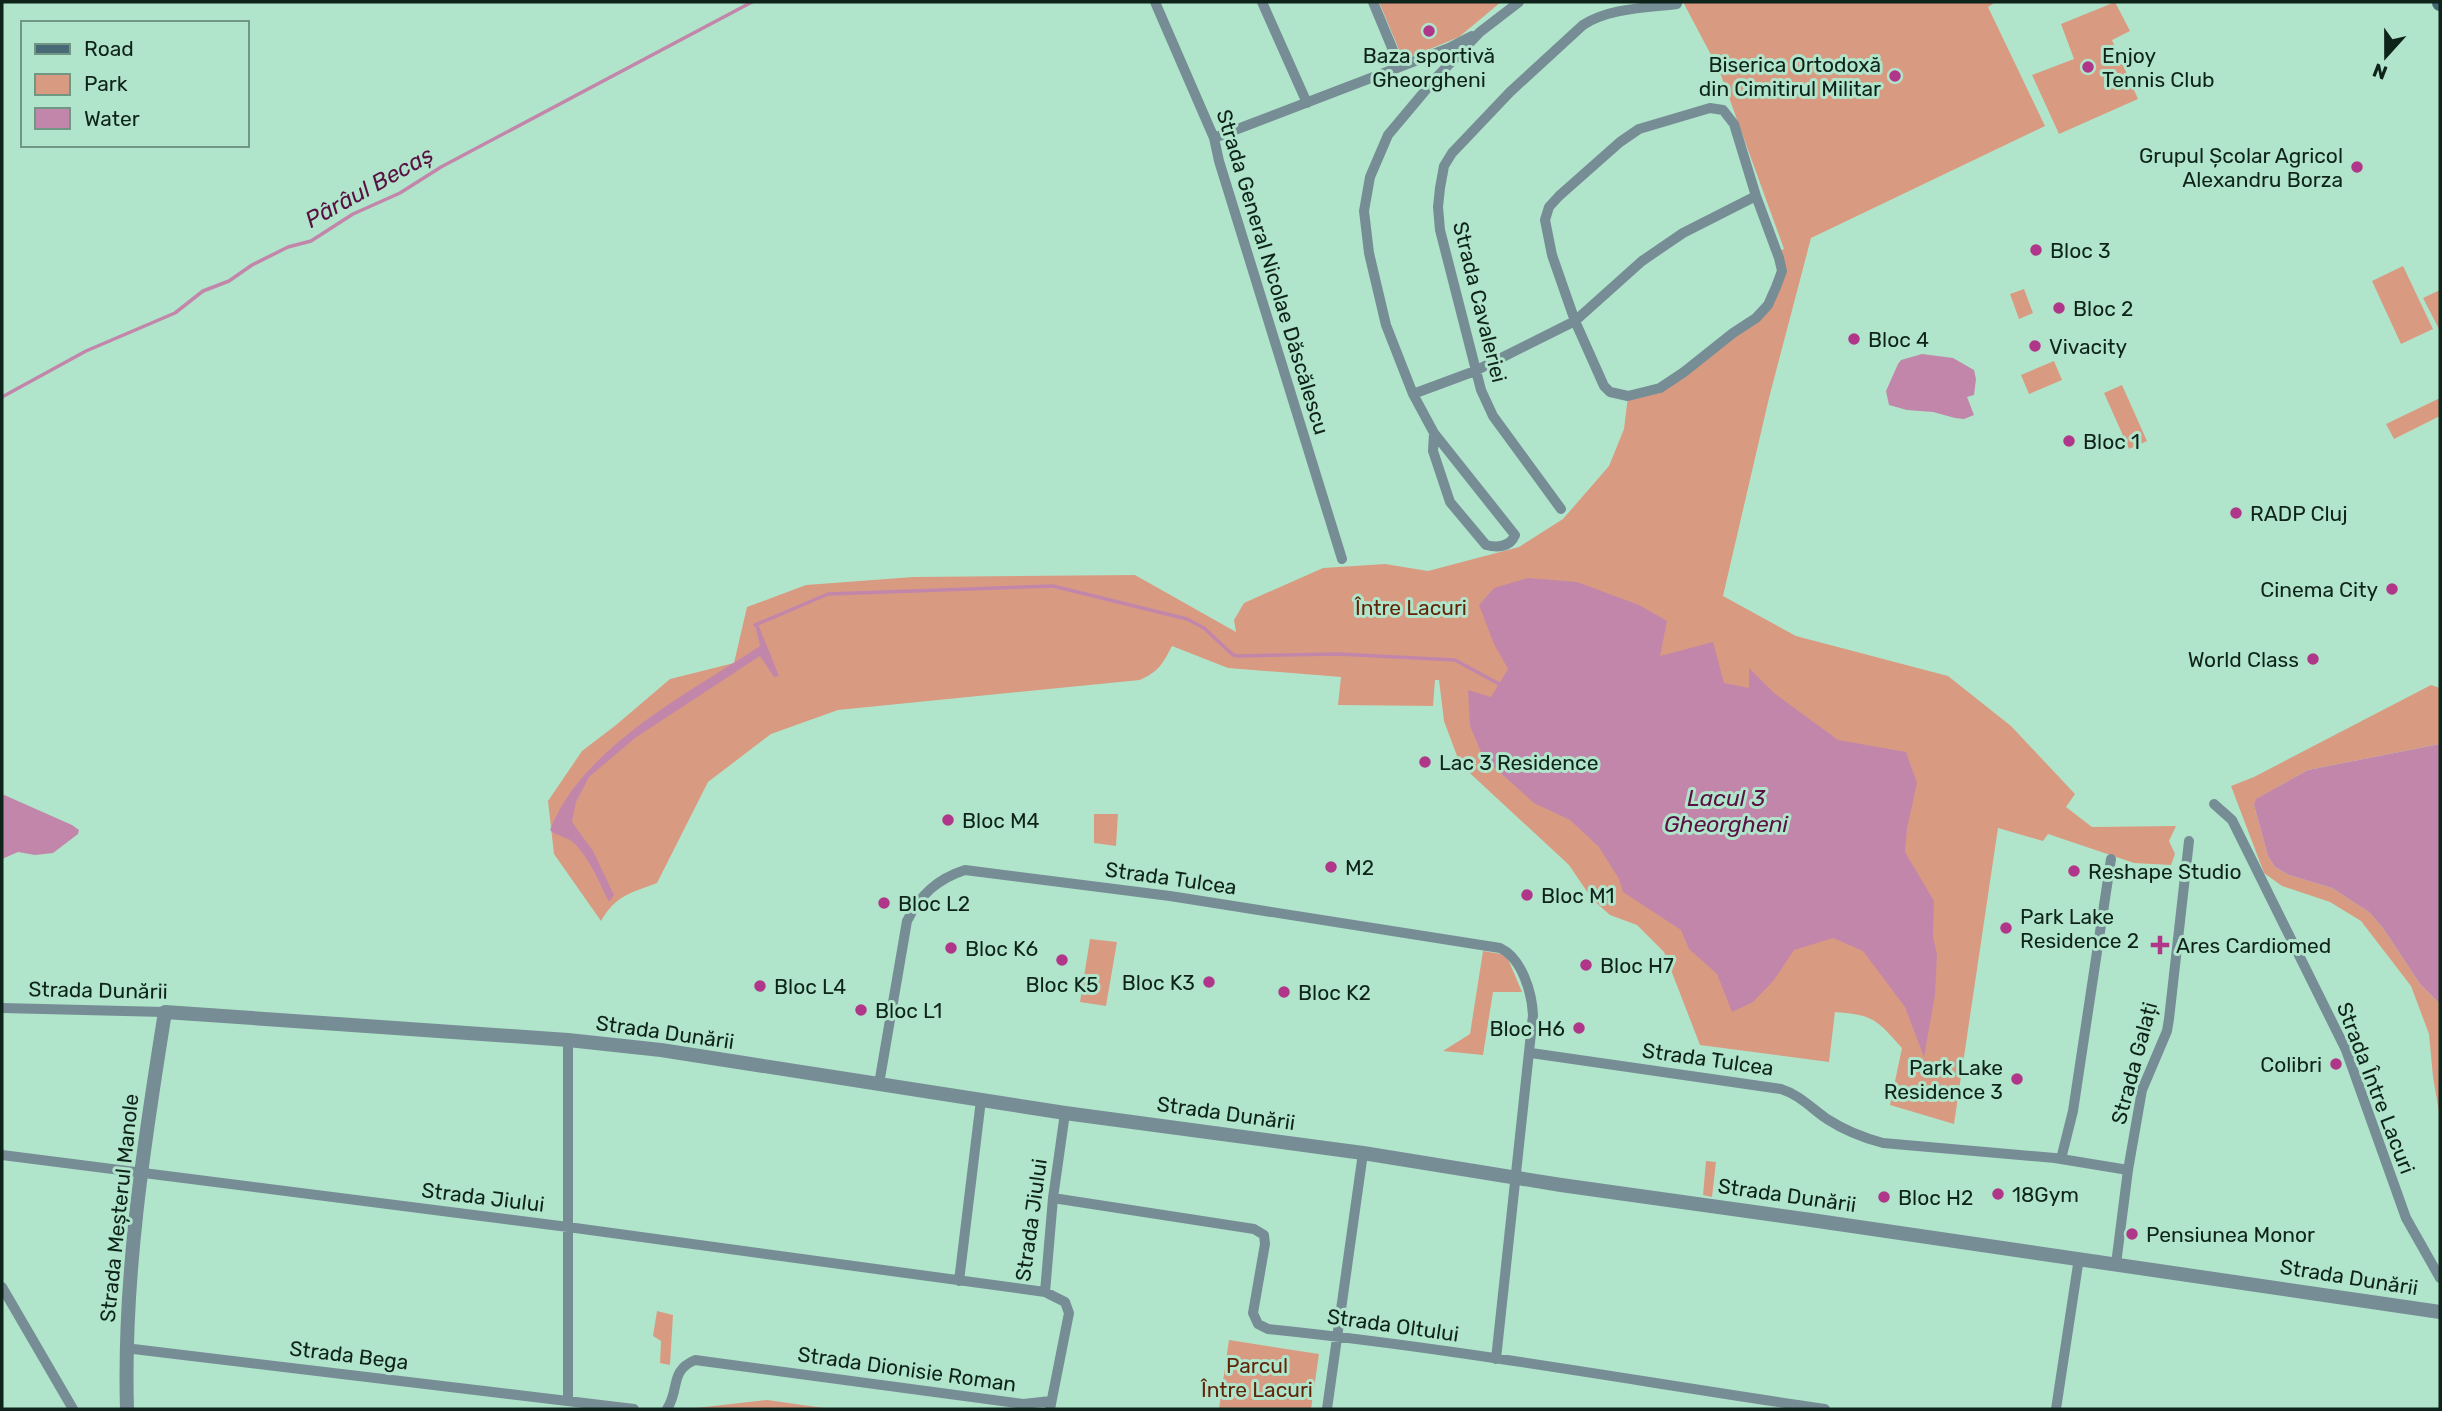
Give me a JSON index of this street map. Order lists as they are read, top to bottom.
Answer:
{
  "streets": {
    "street": [
      "Strada General Nicolae Dăscălescu",
      "Strada Cavaleriei",
      "Strada Tulcea",
      "Strada Dunării",
      "Strada Galați",
      "Strada Între Lacuri",
      "Strada Jiului",
      "Strada Meșterul Manole",
      "Strada Oltului",
      "Strada Bega",
      "Strada Dionisie Roman"
    ]
  },
  "crossings": [
    ["Strada Tulcea", "Strada Dunării"],
    ["Strada Tulcea", "Strada Oltului"],
    ["Strada Dunării", "Strada Galați"],
    ["Strada Dunării", "Strada Jiului"],
    ["Strada Dunării", "Strada Meșterul Manole"],
    ["Strada Jiului", "Strada Meșterul Manole"],
    ["Strada Jiului", "Strada Oltului"],
    ["Strada Jiului", "Strada Dionisie Roman"],
    ["Strada Meșterul Manole", "Strada Bega"]
  ],
  "water": ["Pârâul Becaș", "Lacul 3 Gheorgheni"],
  "parks": ["Între Lacuri", "Parcul Între Lacuri"],
  "places": {
    "other": [
      "Baza sportivă Gheorgheni",
      "Enjoy Tennis Club",
      "Biserica Ortodoxă din Cimitirul Militar",
      "Grupul Școlar Agricol Alexandru Borza",
      "Bloc 3",
      "Bloc 2",
      "Bloc 4",
      "Vivacity",
      "Bloc 1",
      "RADP Cluj",
      "Cinema City",
      "World Class",
      "Lac 3 Residence",
      "Bloc M4",
      "M2",
      "Reshape Studio",
      "Bloc M1",
      "Bloc L2",
      "Park Lake Residence 2",
      "Bloc K6",
      "Bloc K5",
      "Bloc H7",
      "Bloc K3",
      "Bloc L4",
      "Bloc K2",
      "Bloc L1",
      "Bloc H6",
      "Colibri",
      "Park Lake Residence 3",
      "18Gym",
      "Bloc H2",
      "Pensiunea Monor"
    ],
    "health": ["Ares Cardiomed"]
  },
  "legend": ["Road", "Park", "Water"],
  "north": "bottom"
}
